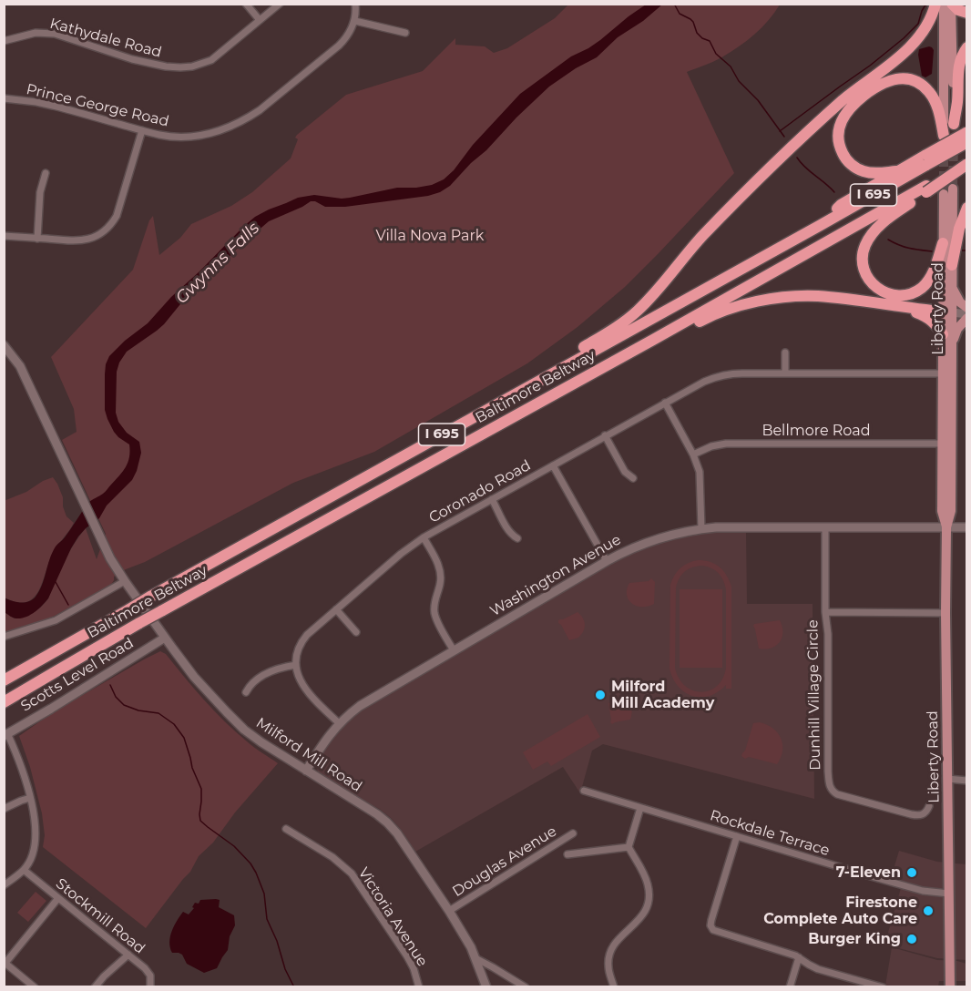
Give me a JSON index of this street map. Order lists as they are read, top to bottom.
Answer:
{
  "streets": {
    "highway": ["I 695", "Baltimore Beltway"],
    "main road": [
      "Liberty Road",
      "Washington Avenue",
      "Scotts Level Road",
      "Milford Mill Road"
    ],
    "street": [
      "Kathydale Road",
      "Prince George Road",
      "Bellmore Road",
      "Coronado Road",
      "Dunhill Village Circle",
      "Rockdale Terrace",
      "Douglas Avenue",
      "Stockmill Road",
      "Victoria Avenue"
    ]
  },
  "crossings": [
    ["Liberty Road", "Bellmore Road"],
    ["Liberty Road", "Coronado Road"],
    ["Liberty Road", "Washington Avenue"],
    ["Liberty Road", "Dunhill Village Circle"],
    ["Liberty Road", "Rockdale Terrace"],
    ["Washington Avenue", "Milford Mill Road"],
    ["Scotts Level Road", "Milford Mill Road"],
    ["Milford Mill Road", "Douglas Avenue"]
  ],
  "water": ["Gwynns Falls"],
  "parks": ["Villa Nova Park"],
  "places": [
    "Milford Mill Academy",
    "7-Eleven",
    "Firestone Complete Auto Care",
    "Burger King"
  ]
}
